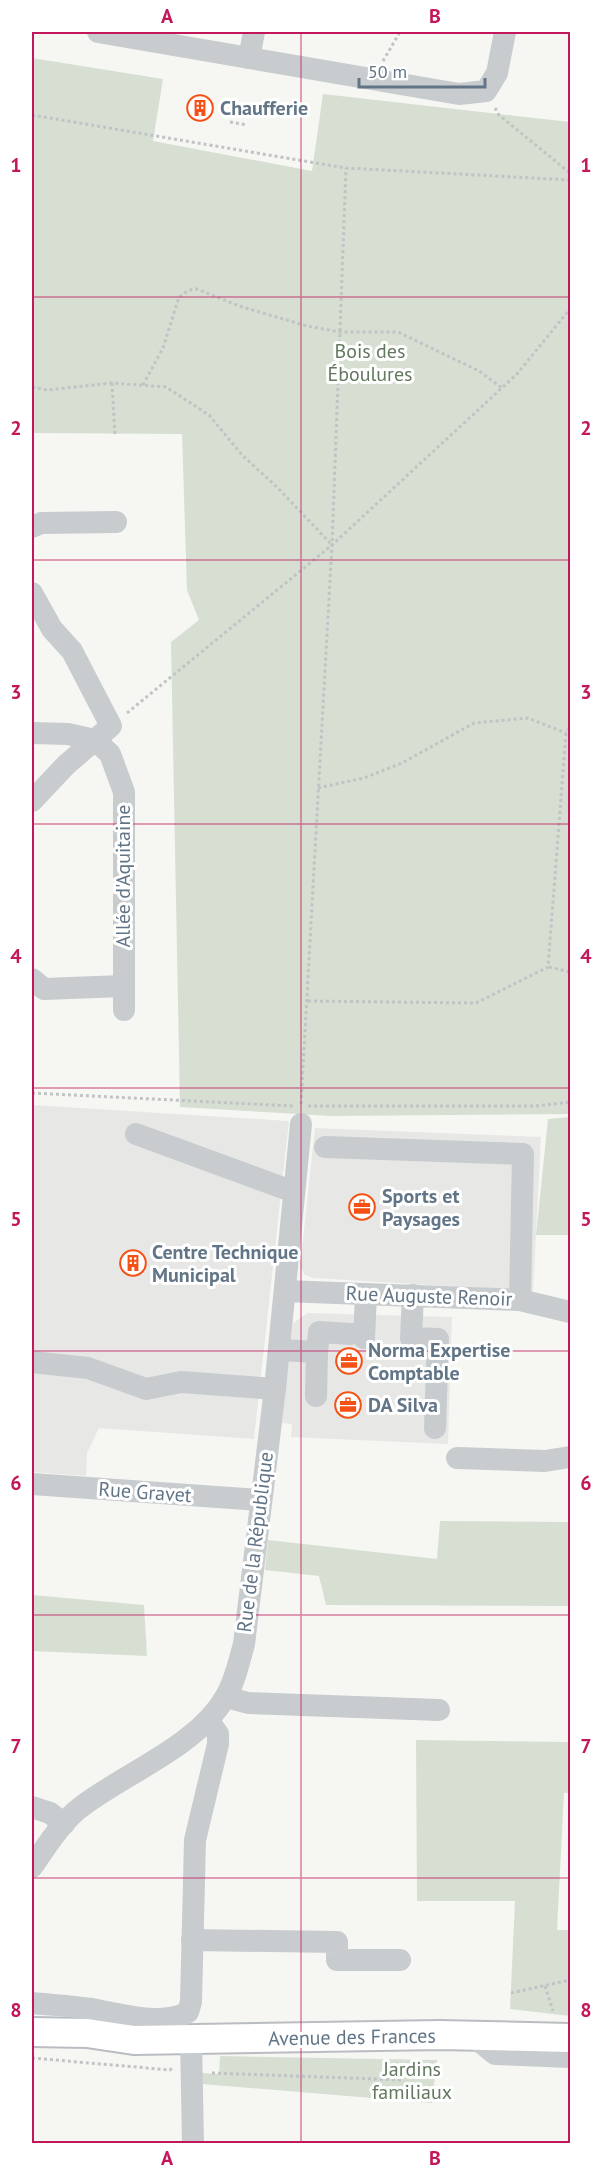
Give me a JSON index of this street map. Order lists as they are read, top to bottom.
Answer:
{
  "streets": {
    "main road": ["Avenue des Frances"],
    "street": [
      "Allée d'Aquitaine",
      "Rue Auguste Renoir",
      "Rue Gravet",
      "Rue de la République"
    ]
  },
  "crossings": [
    ["Rue Auguste Renoir", "Rue de la République"],
    ["Rue Gravet", "Rue de la République"]
  ],
  "parks": ["Bois des Éboulures", "Jardins familiaux"],
  "places": {
    "building": ["Chaufferie", "Centre Technique Municipal"],
    "office": ["Sports et Paysages", "Norma Expertise Comptable", "DA Silva"]
  },
  "scale_bar": "50 m",
  "grid": {
    "columns": ["A", "B"],
    "rows": [
      "1",
      "2",
      "3",
      "4",
      "5",
      "6",
      "7",
      "8"
    ]
  }
}
